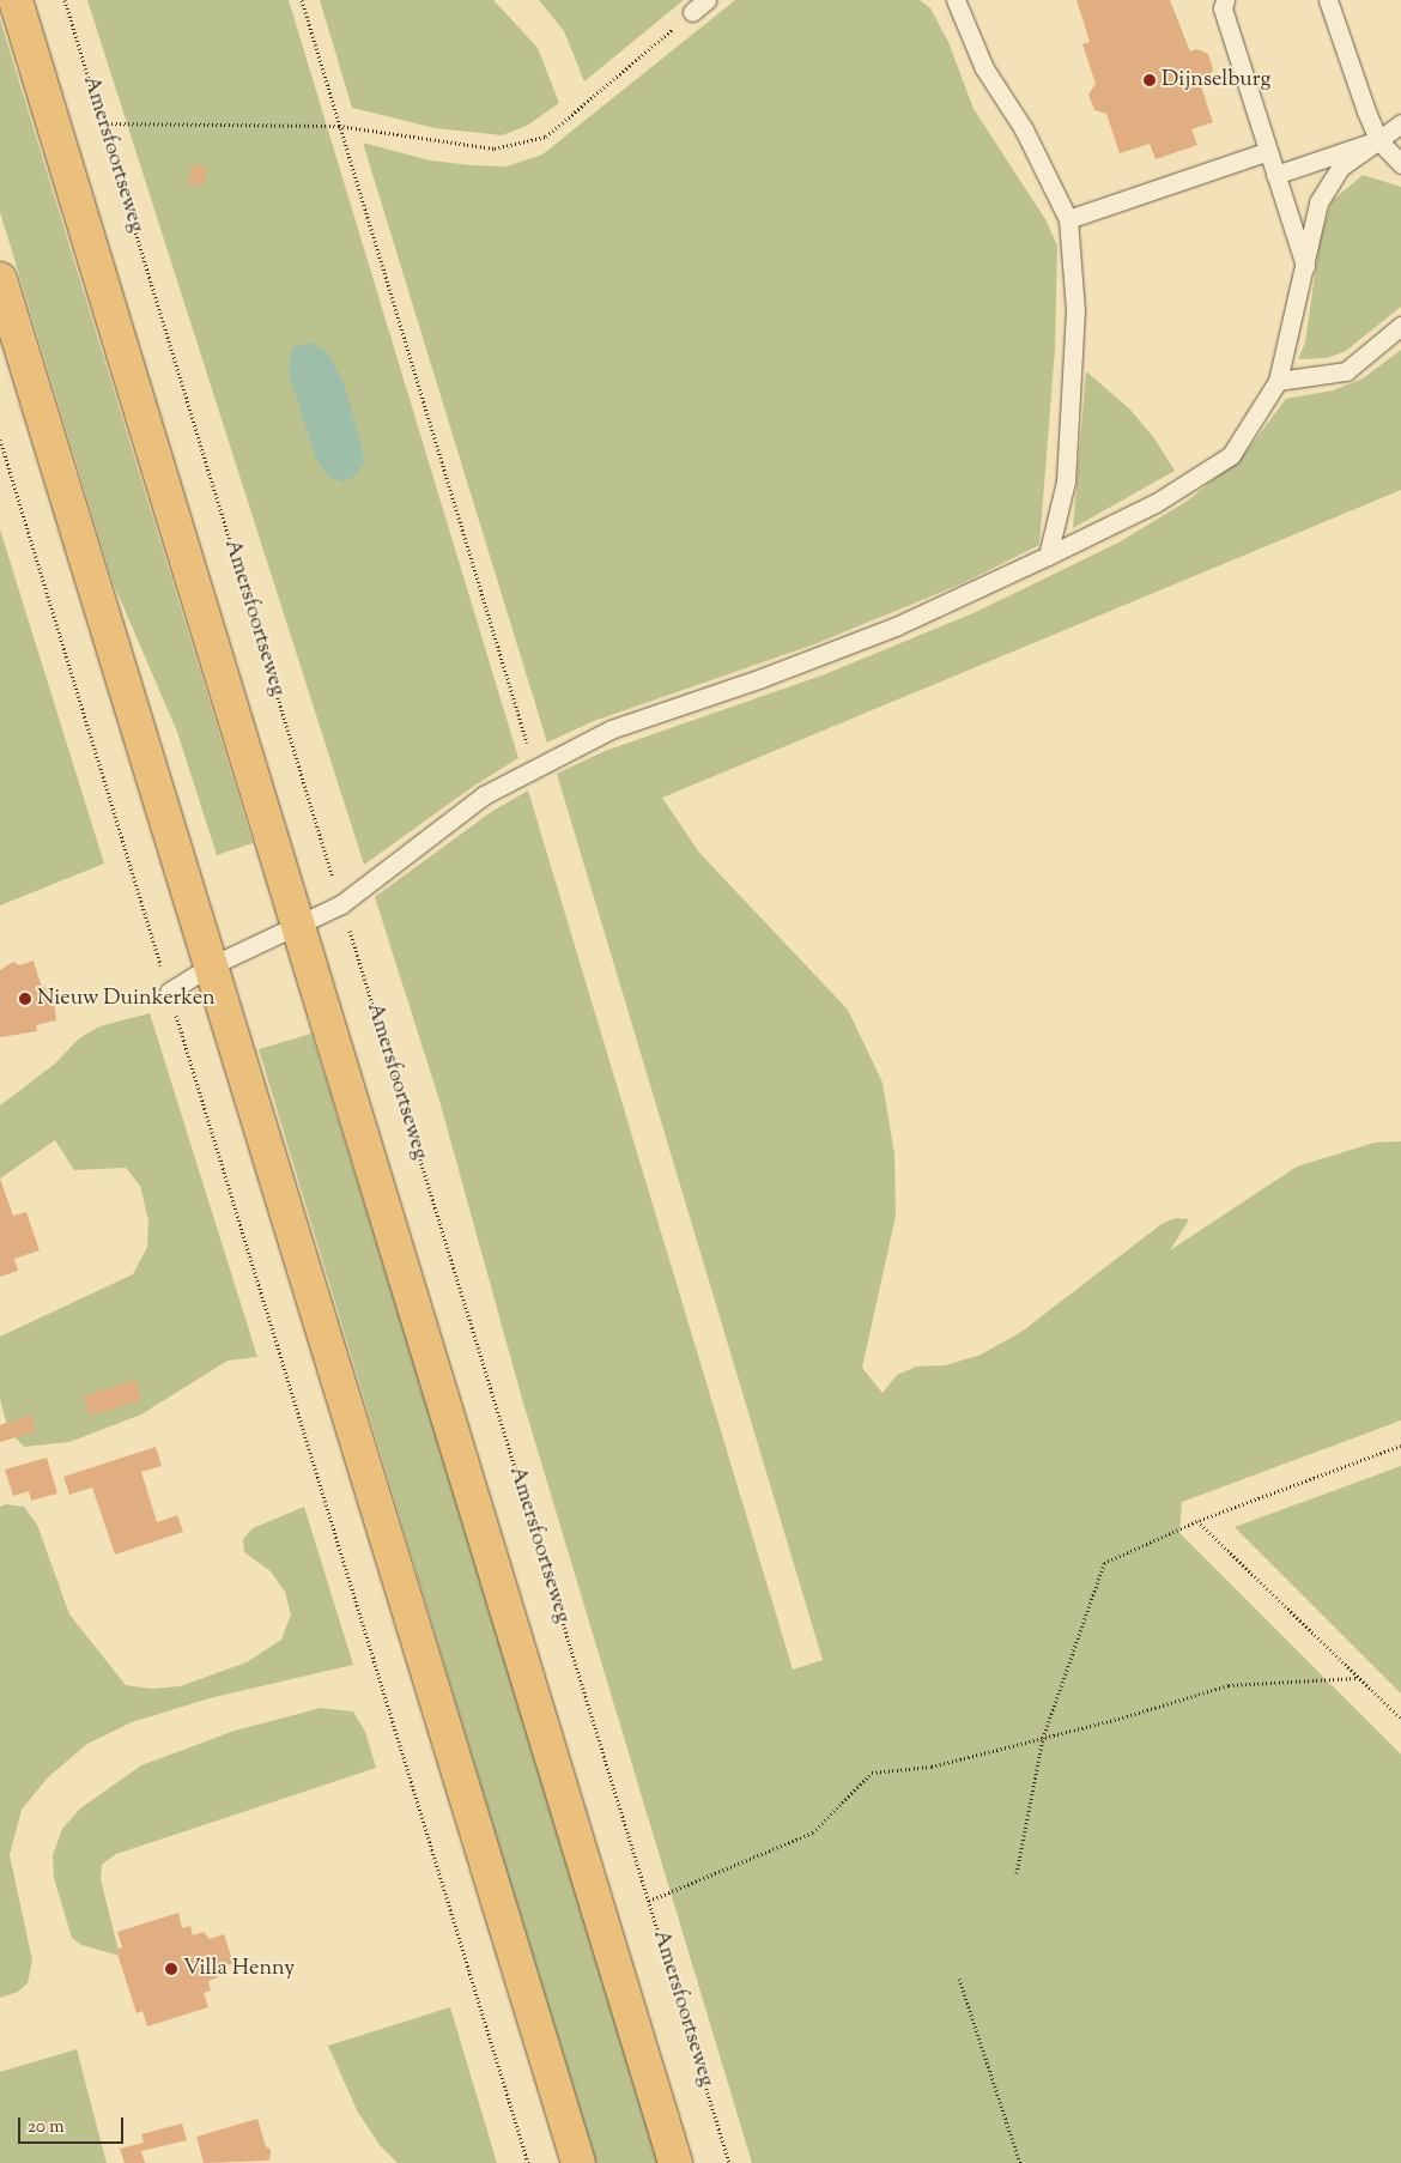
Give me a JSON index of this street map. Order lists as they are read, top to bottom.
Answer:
{
  "streets": {
    "path": ["Amersfoortseweg"]
  },
  "places": ["Dijnselburg", "Nieuw Duinkerken", "Villa Henny"],
  "scale_bar": "20 m"
}
